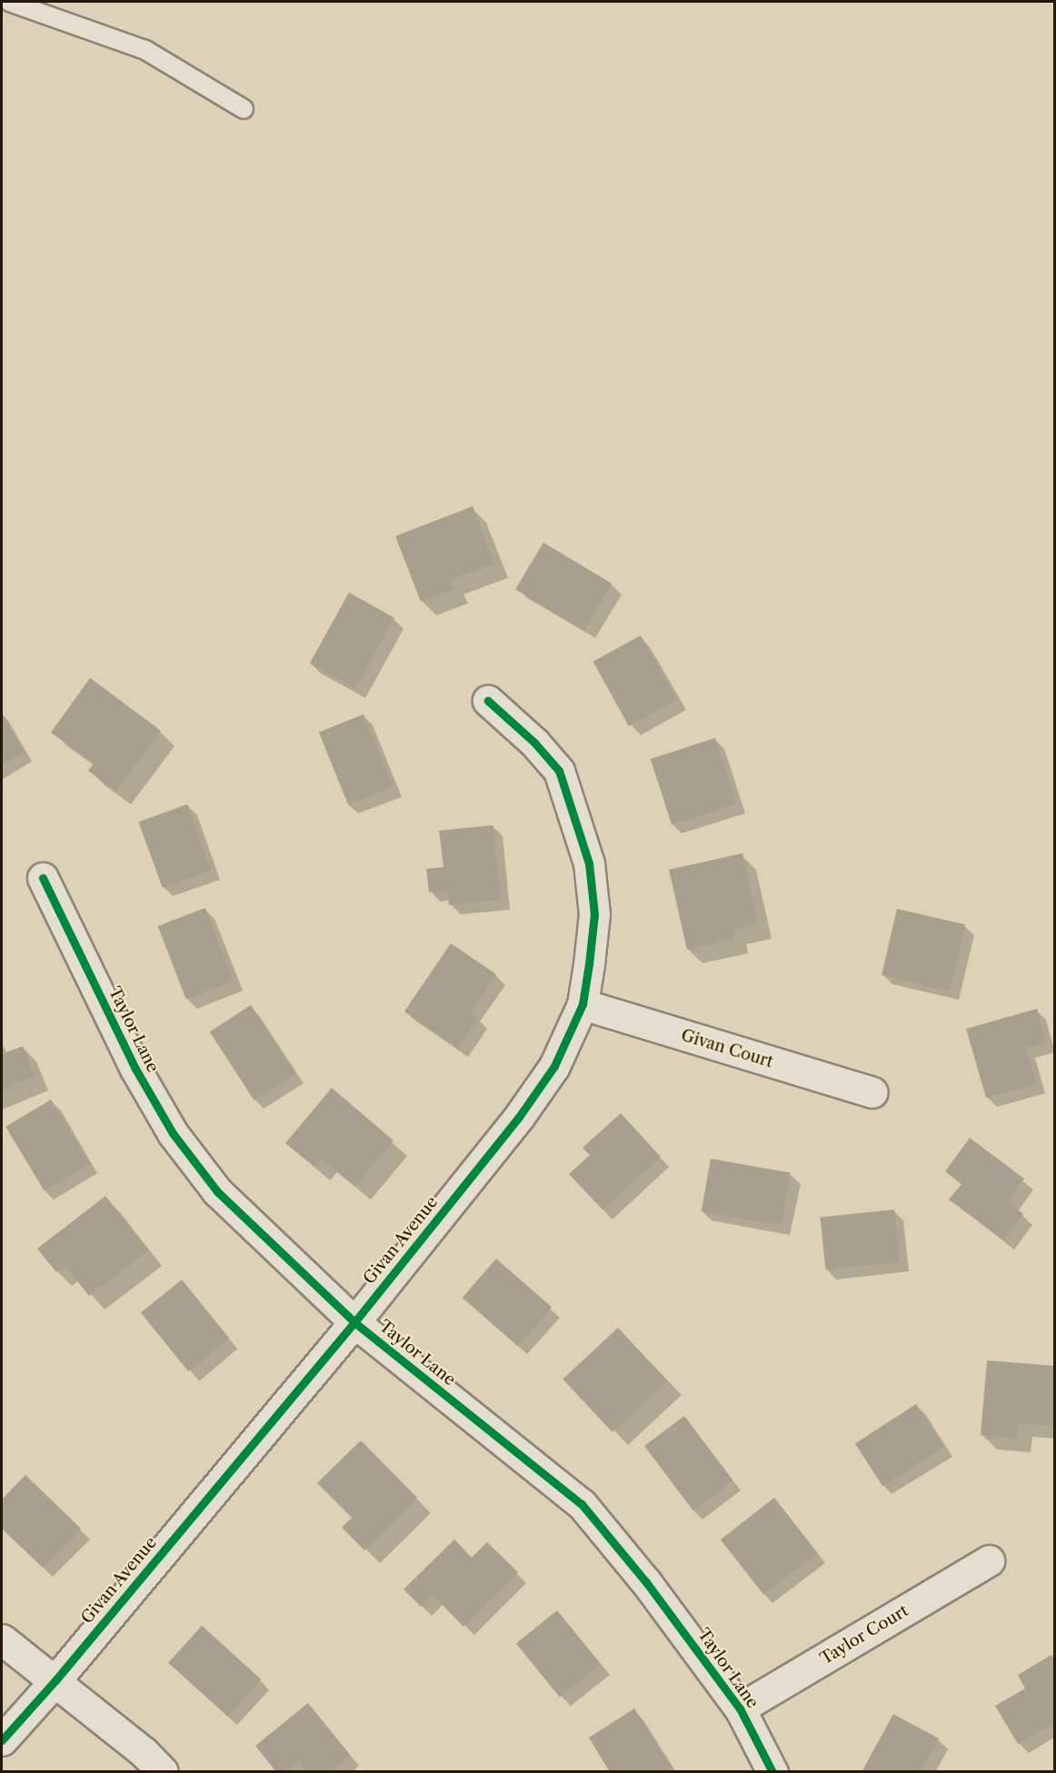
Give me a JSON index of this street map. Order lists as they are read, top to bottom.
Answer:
{
  "streets": {
    "street": [
      "Taylor Lane",
      "Givan Court",
      "Givan Avenue",
      "Taylor Court"
    ]
  },
  "crossings": [
    ["Taylor Lane", "Givan Avenue"],
    ["Taylor Lane", "Taylor Court"],
    ["Givan Court", "Givan Avenue"]
  ]
}
